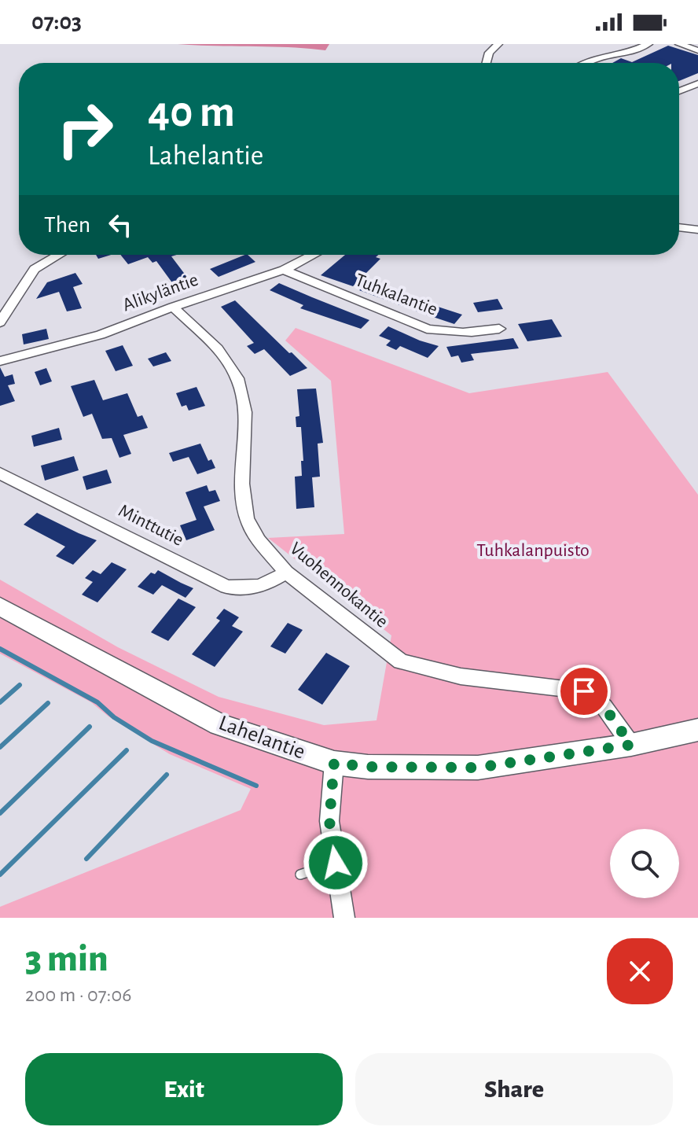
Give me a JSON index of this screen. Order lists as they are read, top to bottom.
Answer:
{
  "streets": {
    "main road": ["Lahelantie"],
    "street": [
      "Alikyläntie",
      "Tuhkalantie",
      "Minttutie",
      "Vuohennokantie"
    ]
  },
  "crossings": [
    ["Alikyläntie", "Tuhkalantie"],
    ["Alikyläntie", "Vuohennokantie"],
    ["Minttutie", "Vuohennokantie"],
    ["Vuohennokantie", "Lahelantie"]
  ],
  "parks": ["Tuhkalanpuisto"],
  "page": {
    "status": "07:03",
    "turn": ["40 m", "Lahelantie"],
    "then": "Then",
    "heading": ["3 min", "200 m · 07:06"],
    "buttons": ["Exit", "Share"]
  }
}
